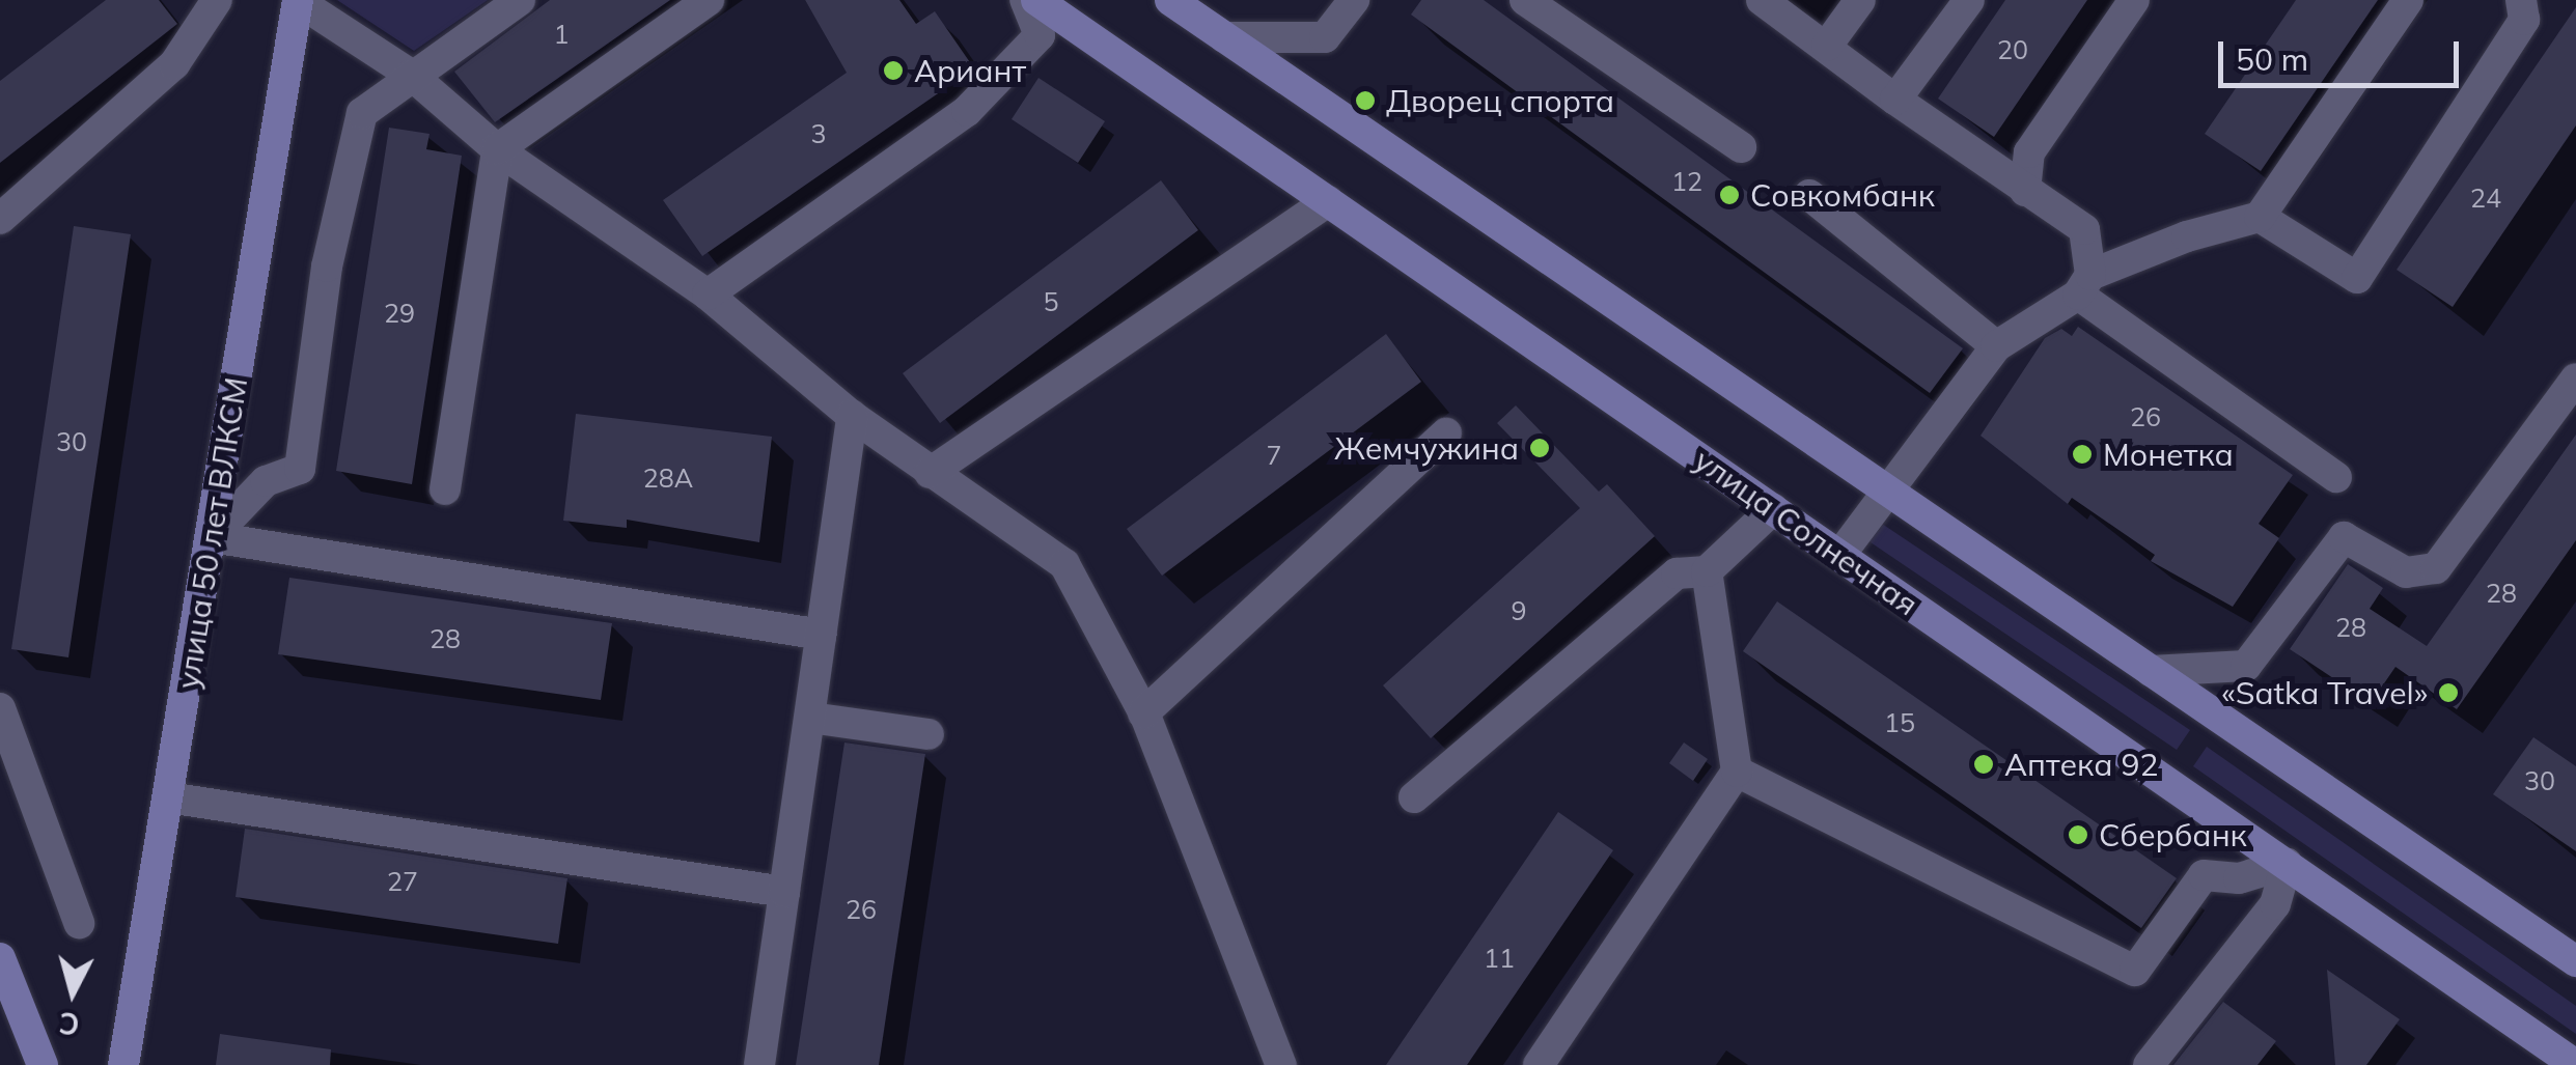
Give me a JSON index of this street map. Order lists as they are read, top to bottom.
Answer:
{
  "streets": {
    "main road": ["улица Солнечная", "улица 50 лет ВЛКСМ"]
  },
  "places": [
    "Ариант",
    "Дворец спорта",
    "Совкомбанк",
    "Жемчужина",
    "Монетка",
    "«Satka Travel»",
    "Аптека 92",
    "Сбербанк"
  ],
  "house_numbers": [
    "1",
    "20",
    "3",
    "12",
    "24",
    "5",
    "29",
    "26",
    "30",
    "7",
    "28А",
    "28",
    "9",
    "28",
    "28",
    "15",
    "30",
    "27",
    "26",
    "11"
  ],
  "scale_bar": "50 m",
  "north": "bottom"
}
